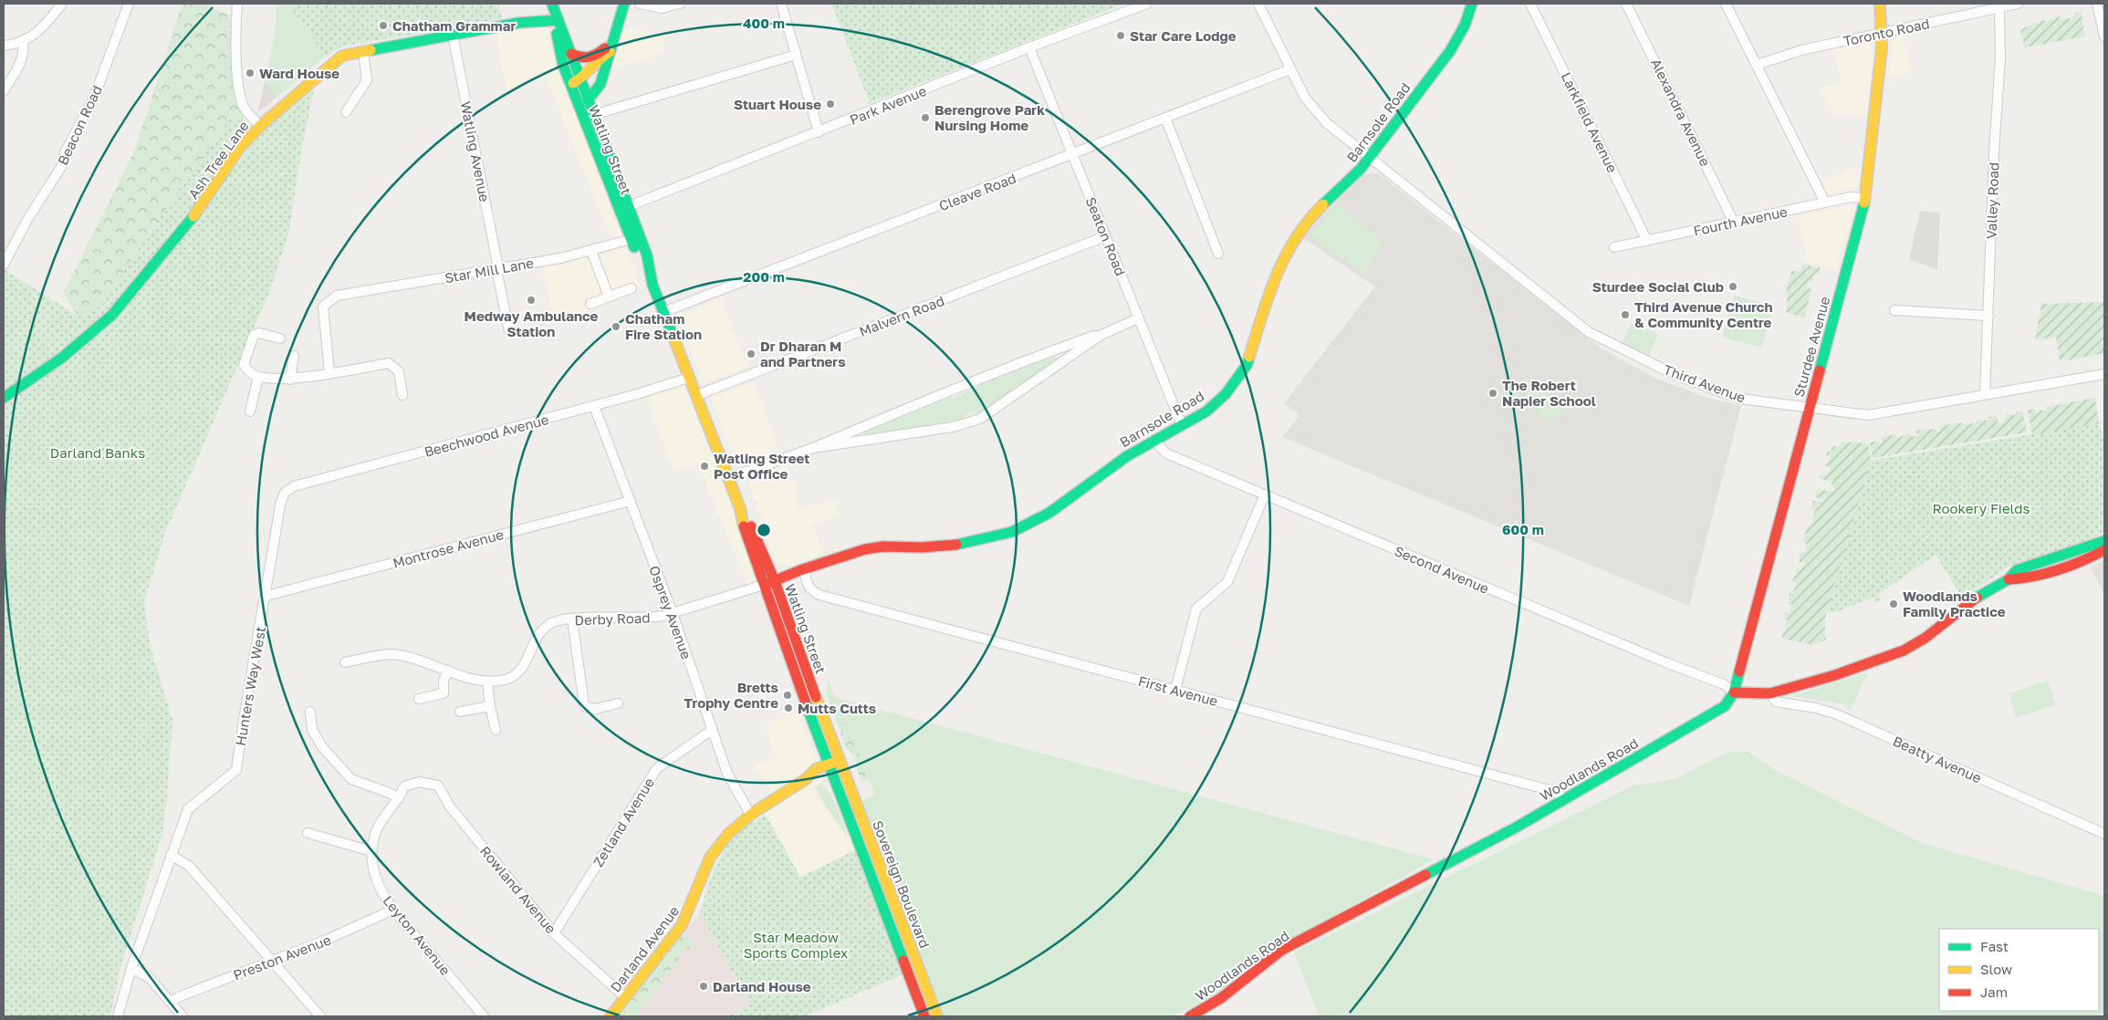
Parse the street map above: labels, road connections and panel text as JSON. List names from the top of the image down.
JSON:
{
  "streets": {
    "street": [
      "Toronto Road",
      "Park Avenue",
      "Alexandra Avenue",
      "Barnsole Road",
      "Larkfield Avenue",
      "Beacon Road",
      "Watling Street",
      "Watling Avenue",
      "Ash Tree Lane",
      "Cleave Road",
      "Valley Road",
      "Fourth Avenue",
      "Seaton Road",
      "Star Mill Lane",
      "Malvern Road",
      "Sturdee Avenue",
      "Third Avenue",
      "Beechwood Avenue",
      "Montrose Avenue",
      "Second Avenue",
      "Osprey Avenue",
      "Derby Road",
      "Hunters Way West",
      "First Avenue",
      "Beatty Avenue",
      "Woodlands Road",
      "Zetland Avenue",
      "Sovereign Boulevard",
      "Rowland Avenue",
      "Leyton Avenue",
      "Darland Avenue",
      "Preston Avenue"
    ]
  },
  "crossings": [
    ["Toronto Road", "Valley Road"],
    ["Toronto Road", "Sturdee Avenue"],
    ["Park Avenue", "Watling Street"],
    ["Park Avenue", "Seaton Road"],
    ["Alexandra Avenue", "Fourth Avenue"],
    ["Barnsole Road", "Watling Street"],
    ["Barnsole Road", "Seaton Road"],
    ["Barnsole Road", "Third Avenue"],
    ["Barnsole Road", "Second Avenue"],
    ["Barnsole Road", "Derby Road"],
    ["Barnsole Road", "First Avenue"],
    ["Larkfield Avenue", "Fourth Avenue"],
    ["Watling Street", "Ash Tree Lane"],
    ["Watling Street", "Cleave Road"],
    ["Watling Street", "Star Mill Lane"],
    ["Watling Street", "Malvern Road"],
    ["Watling Street", "Beechwood Avenue"],
    ["Watling Street", "Derby Road"],
    ["Watling Street", "Sovereign Boulevard"],
    ["Watling Street", "Darland Avenue"],
    ["Watling Avenue", "Ash Tree Lane"],
    ["Watling Avenue", "Star Mill Lane"],
    ["Cleave Road", "Seaton Road"],
    ["Cleave Road", "Third Avenue"],
    ["Valley Road", "Third Avenue"],
    ["Fourth Avenue", "Sturdee Avenue"],
    ["Seaton Road", "Malvern Road"],
    ["Sturdee Avenue", "Third Avenue"],
    ["Sturdee Avenue", "Second Avenue"],
    ["Sturdee Avenue", "Woodlands Road"],
    ["Beechwood Avenue", "Osprey Avenue"],
    ["Beechwood Avenue", "Hunters Way West"],
    ["Montrose Avenue", "Osprey Avenue"],
    ["Montrose Avenue", "Hunters Way West"],
    ["Second Avenue", "Woodlands Road"],
    ["Osprey Avenue", "Derby Road"],
    ["Osprey Avenue", "Zetland Avenue"],
    ["Osprey Avenue", "Darland Avenue"],
    ["First Avenue", "Woodlands Road"],
    ["Zetland Avenue", "Rowland Avenue"],
    ["Sovereign Boulevard", "Darland Avenue"],
    ["Rowland Avenue", "Leyton Avenue"],
    ["Rowland Avenue", "Darland Avenue"],
    ["Leyton Avenue", "Preston Avenue"]
  ],
  "parks": ["Darland Banks", "Rookery Fields", "Star Meadow Sports Complex"],
  "places": [
    "Chatham Grammar",
    "Star Care Lodge",
    "Ward House",
    "Stuart House",
    "Berengrove Park Nursing Home",
    "Sturdee Social Club",
    "Medway Ambulance Station",
    "Third Avenue Church & Community Centre",
    "Chatham Fire Station",
    "Dr Dharan M and Partners",
    "The Robert Napier School",
    "Watling Street Post Office",
    "Woodlands Family Practice",
    "Bretts Trophy Centre",
    "Mutts Cutts",
    "Darland House"
  ],
  "legend": ["Fast", "Slow", "Jam"],
  "rings": ["400 m", "200 m", "600 m"]
}
